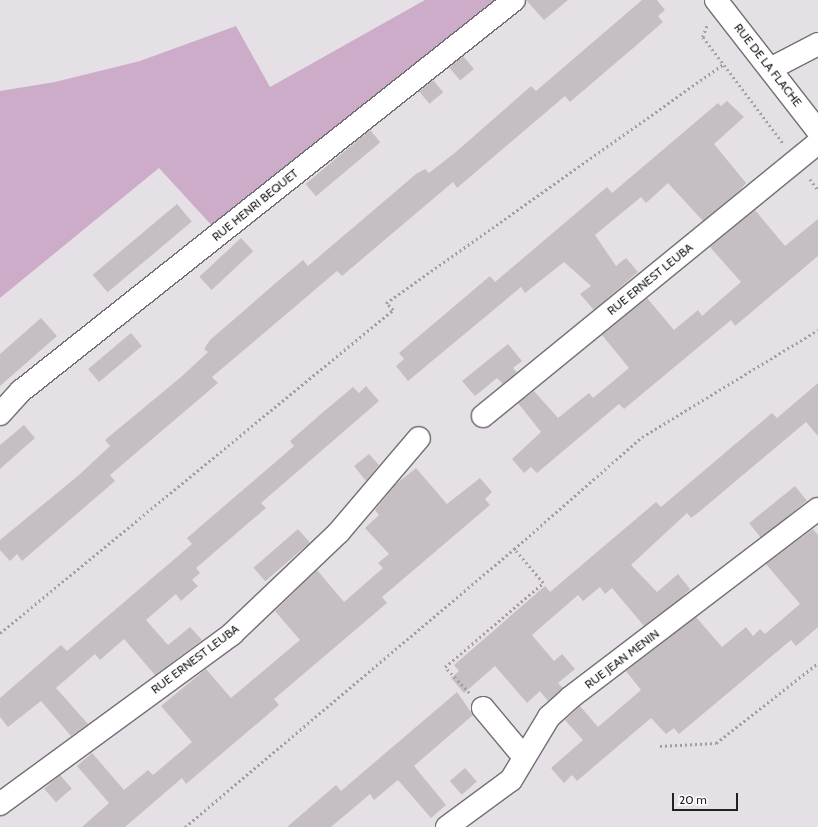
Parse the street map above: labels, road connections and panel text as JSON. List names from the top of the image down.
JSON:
{
  "streets": {
    "street": [
      "RUE DE LA FLACHE",
      "RUE HENRI BEQUET",
      "RUE ERNEST LEUBA",
      "RUE JEAN MENIN"
    ]
  },
  "scale_bar": "20 m"
}
